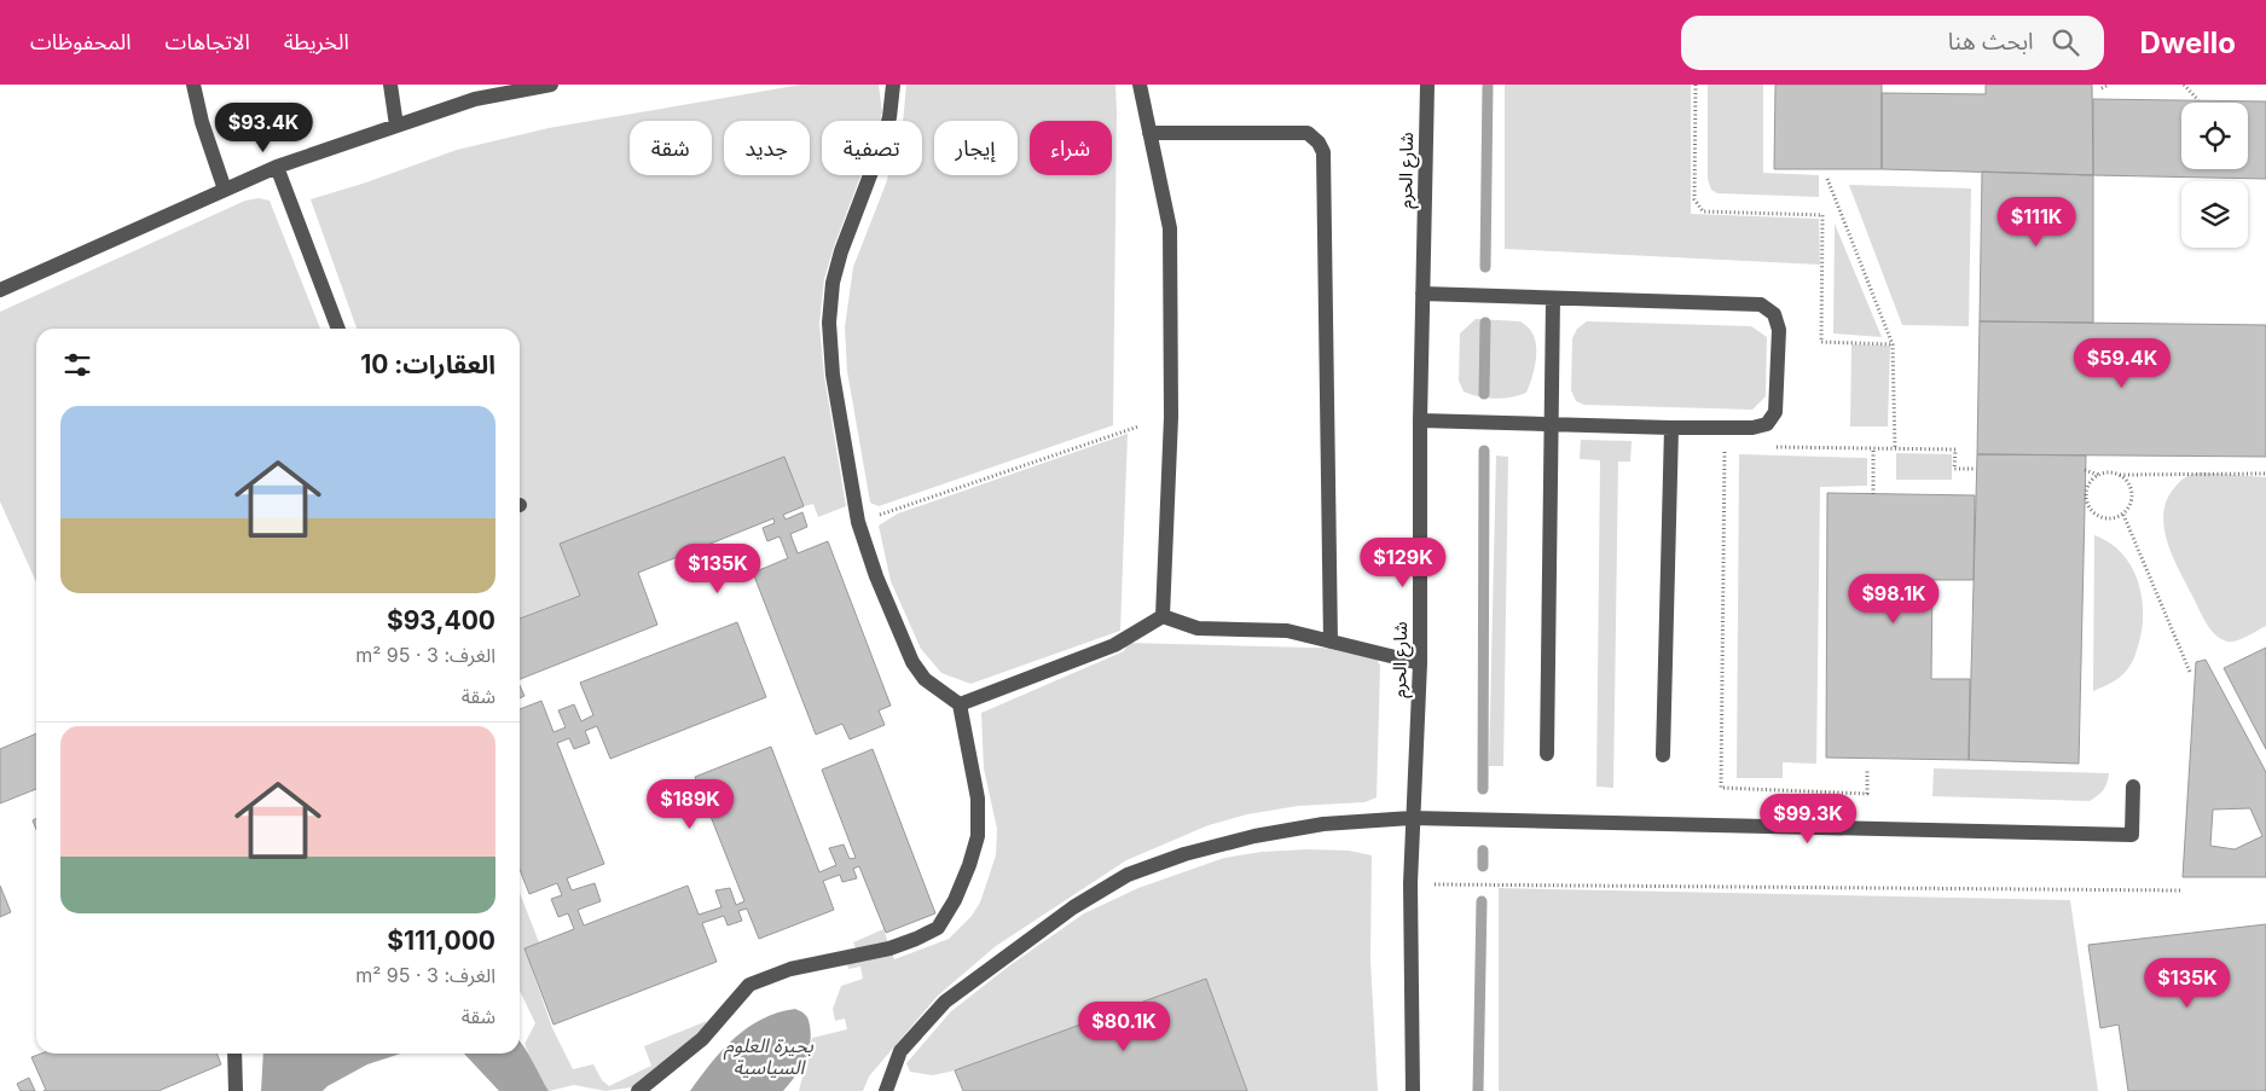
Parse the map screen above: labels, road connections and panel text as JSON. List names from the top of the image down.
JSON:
{
  "streets": {
    "street": ["شارع الحرم"]
  },
  "water": ["بحيرة العلوم السياسية"],
  "page": {
    "header": "Dwello",
    "search": "ابحث هنا",
    "nav": ["الخريطة", "الاتجاهات", "المحفوظات"],
    "price": [
      "$93.4K",
      "$111K",
      "$59.4K",
      "$129K",
      "$135K",
      "$98.1K",
      "$189K",
      "$99.3K",
      "$135K",
      "$80.1K"
    ],
    "chip": [
      "شراء",
      "إيجار",
      "تصفية",
      "جديد",
      "شقة"
    ],
    "heading": "العقارات: 10",
    "list": [
      {
        "name": "$93,400",
        "note": "الغرف: 3 · 95 m² · شقة"
      },
      {
        "name": "$111,000",
        "note": "الغرف: 3 · 95 m² · شقة"
      }
    ]
  }
}
